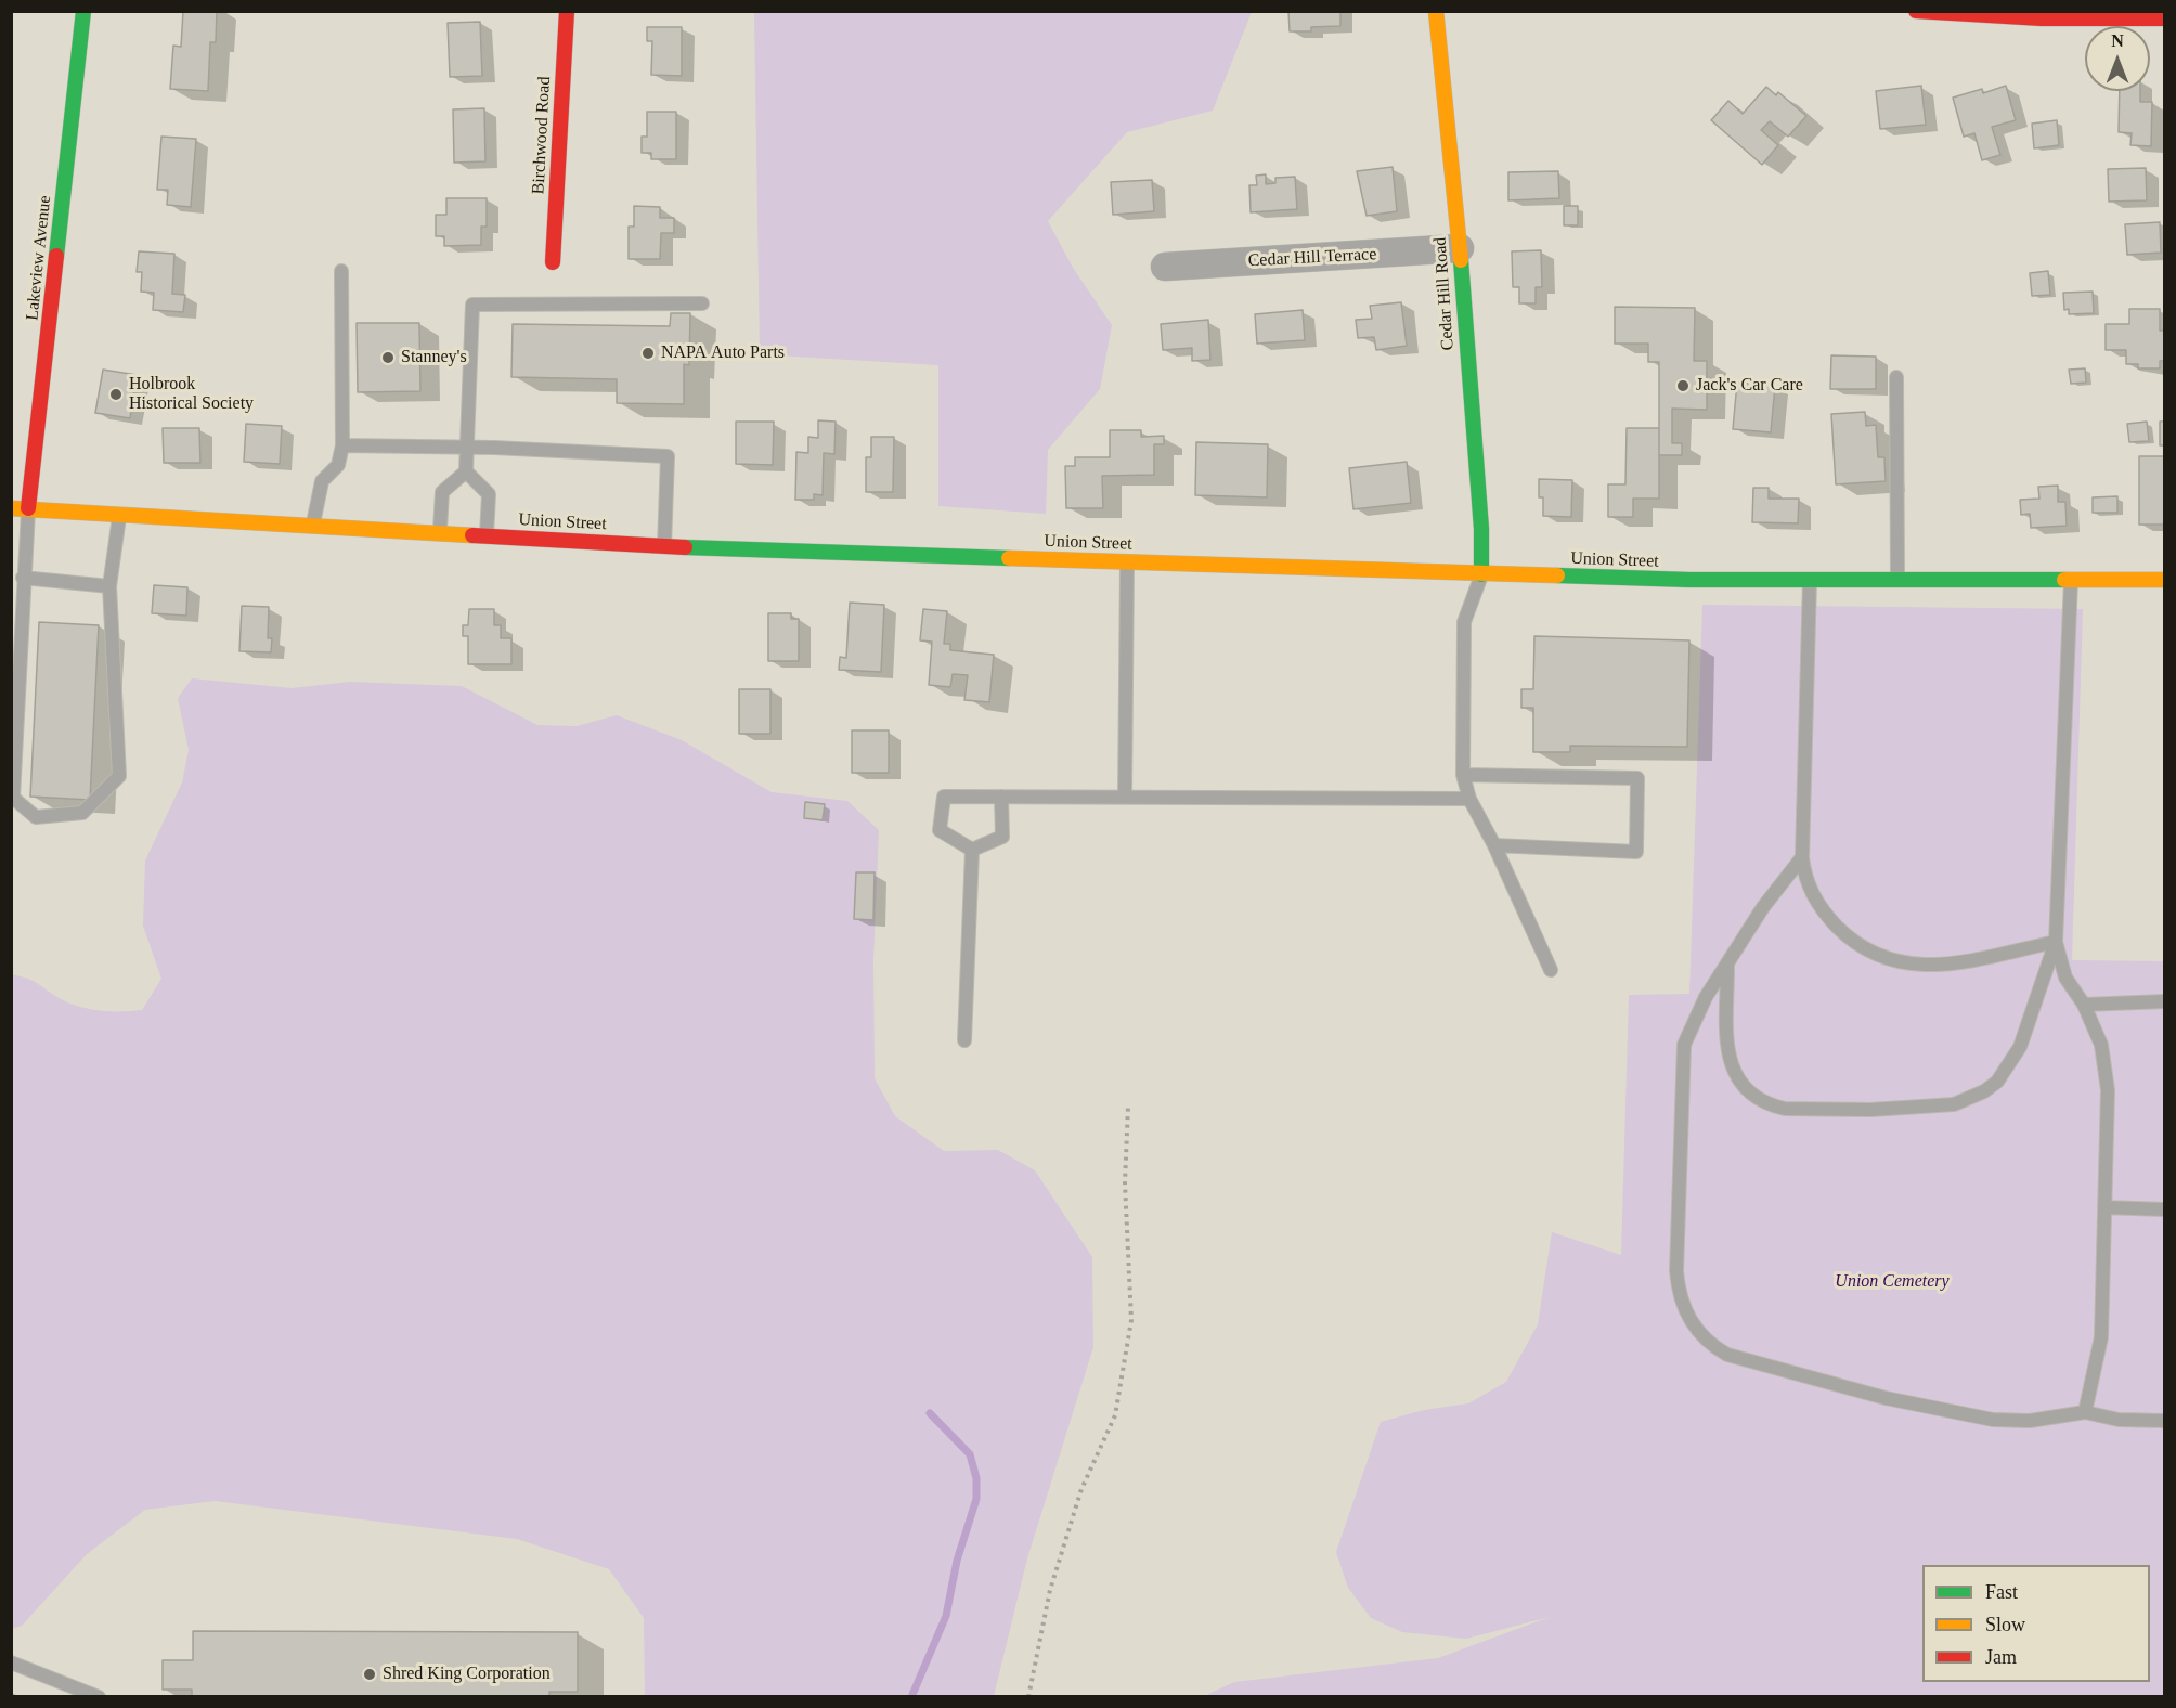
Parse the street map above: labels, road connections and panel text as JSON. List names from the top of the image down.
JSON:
{
  "streets": {
    "main road": [
      "Birchwood Road",
      "Lakeview Avenue",
      "Cedar Hill Road",
      "Union Street"
    ],
    "street": ["Cedar Hill Terrace"]
  },
  "crossings": [
    ["Lakeview Avenue", "Union Street"],
    ["Cedar Hill Terrace", "Cedar Hill Road"],
    ["Cedar Hill Road", "Union Street"]
  ],
  "parks": ["Union Cemetery"],
  "places": [
    "NAPA Auto Parts",
    "Stanney's",
    "Jack's Car Care",
    "Holbrook Historical Society",
    "Shred King Corporation"
  ],
  "legend": ["Fast", "Slow", "Jam"],
  "north": "top"
}
